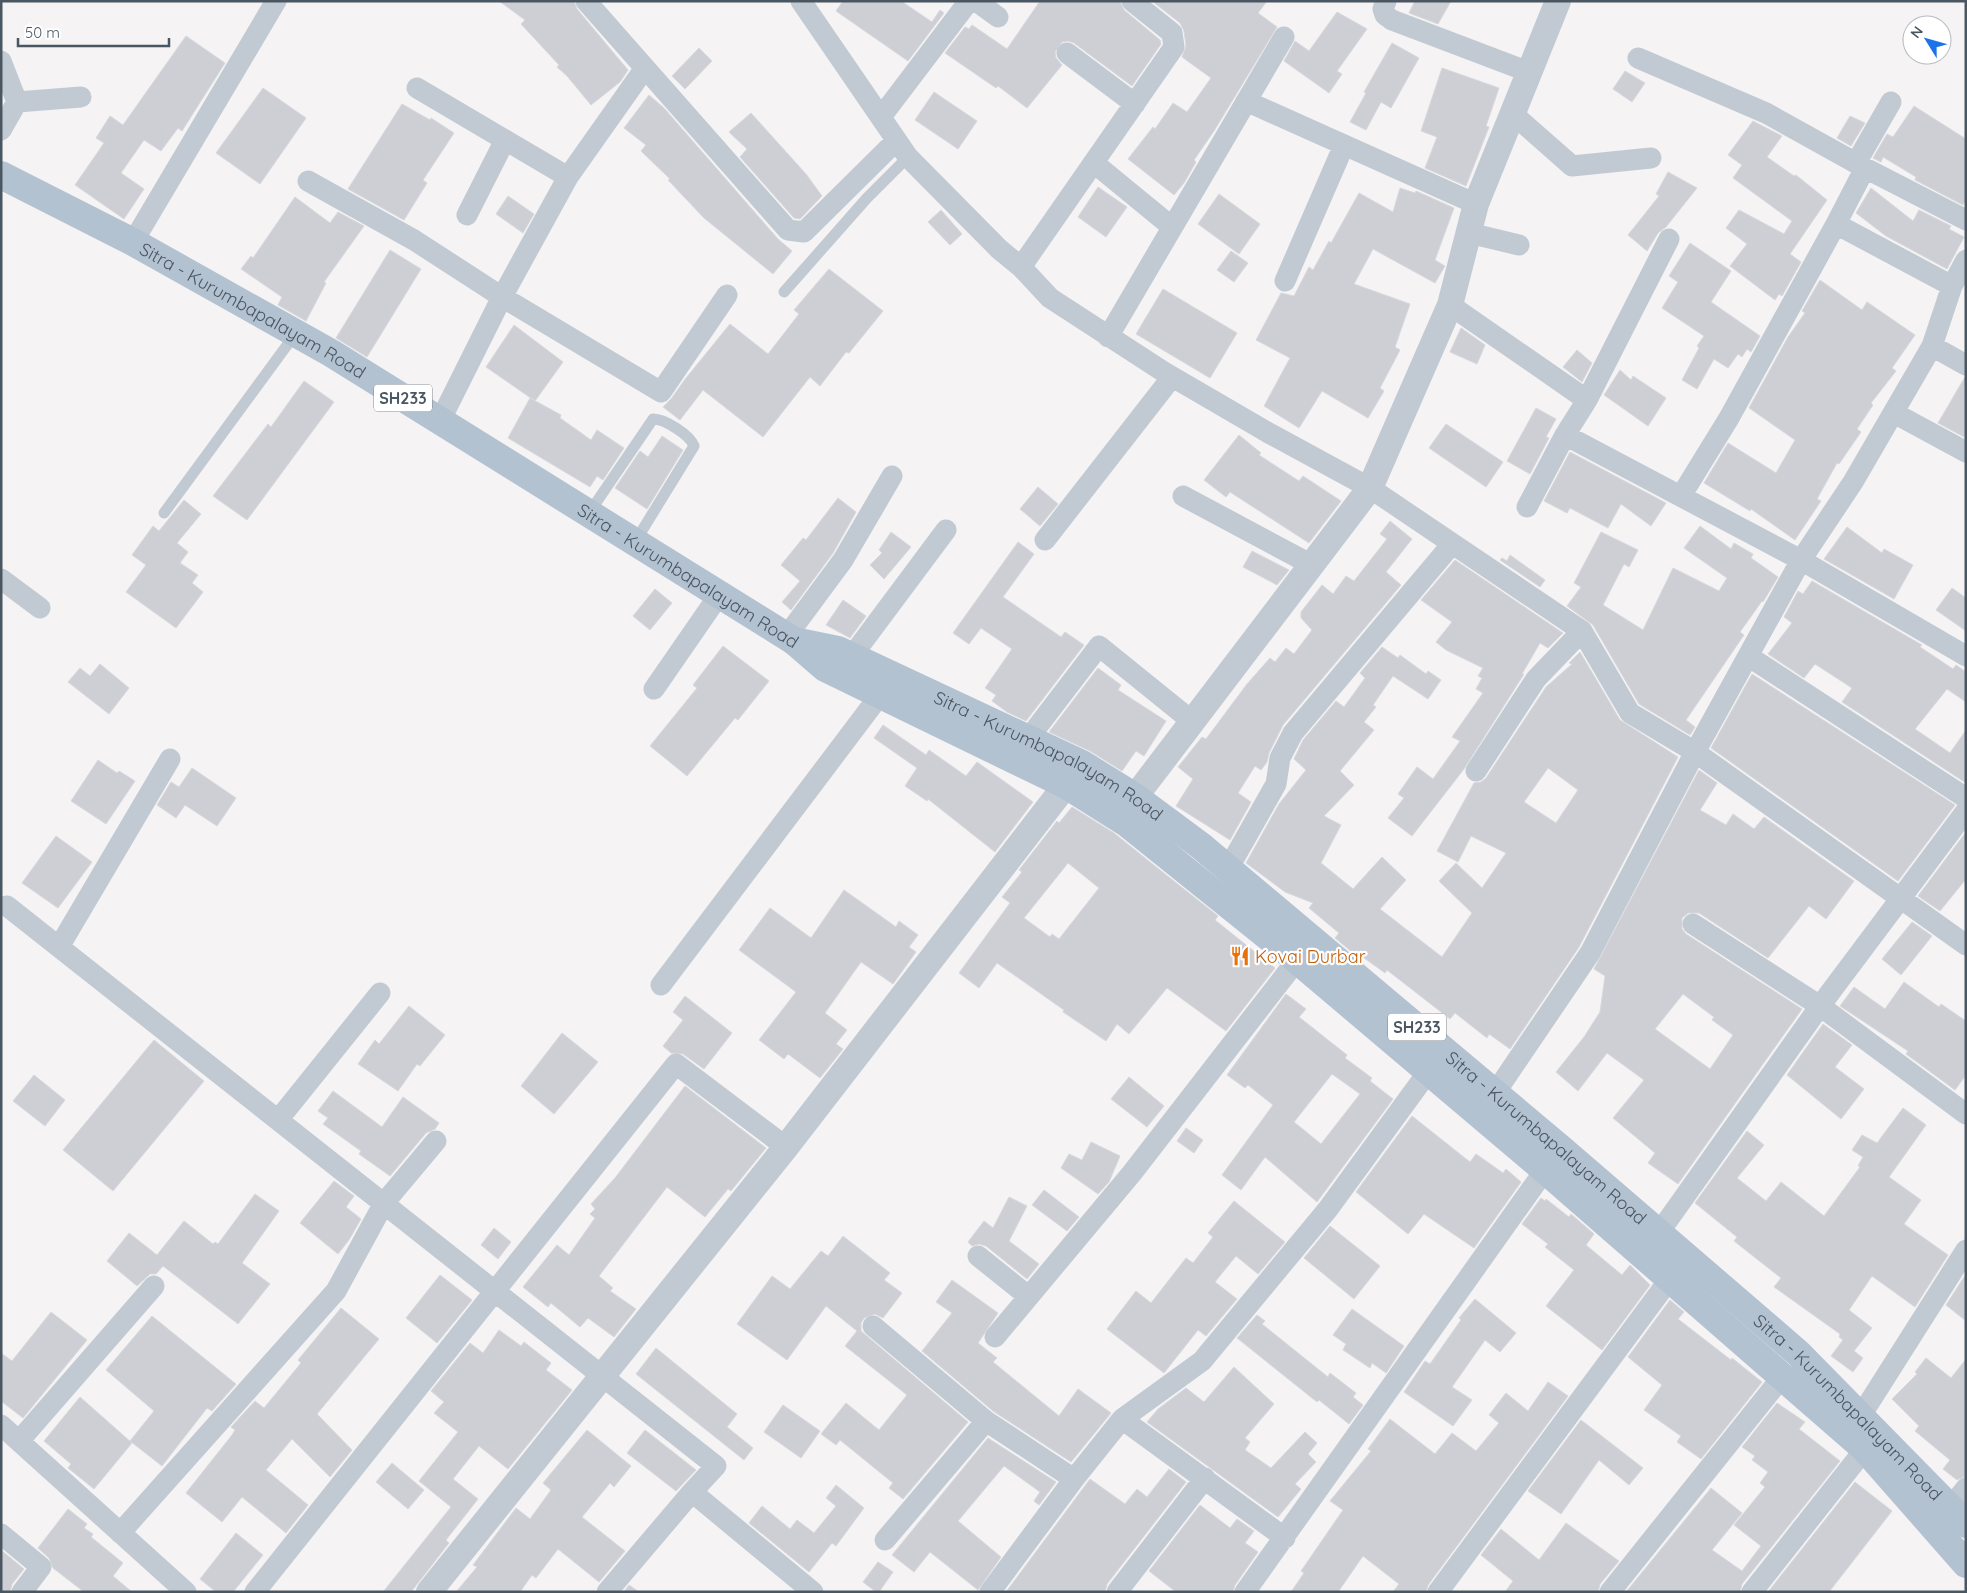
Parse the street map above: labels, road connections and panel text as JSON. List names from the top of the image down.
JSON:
{
  "streets": {
    "main road": ["Sitra - Kurumbapalayam Road", "SH233"]
  },
  "places": {
    "restaurant": ["Kovai Durbar"]
  },
  "scale_bar": "50 m",
  "north": "top left"
}
